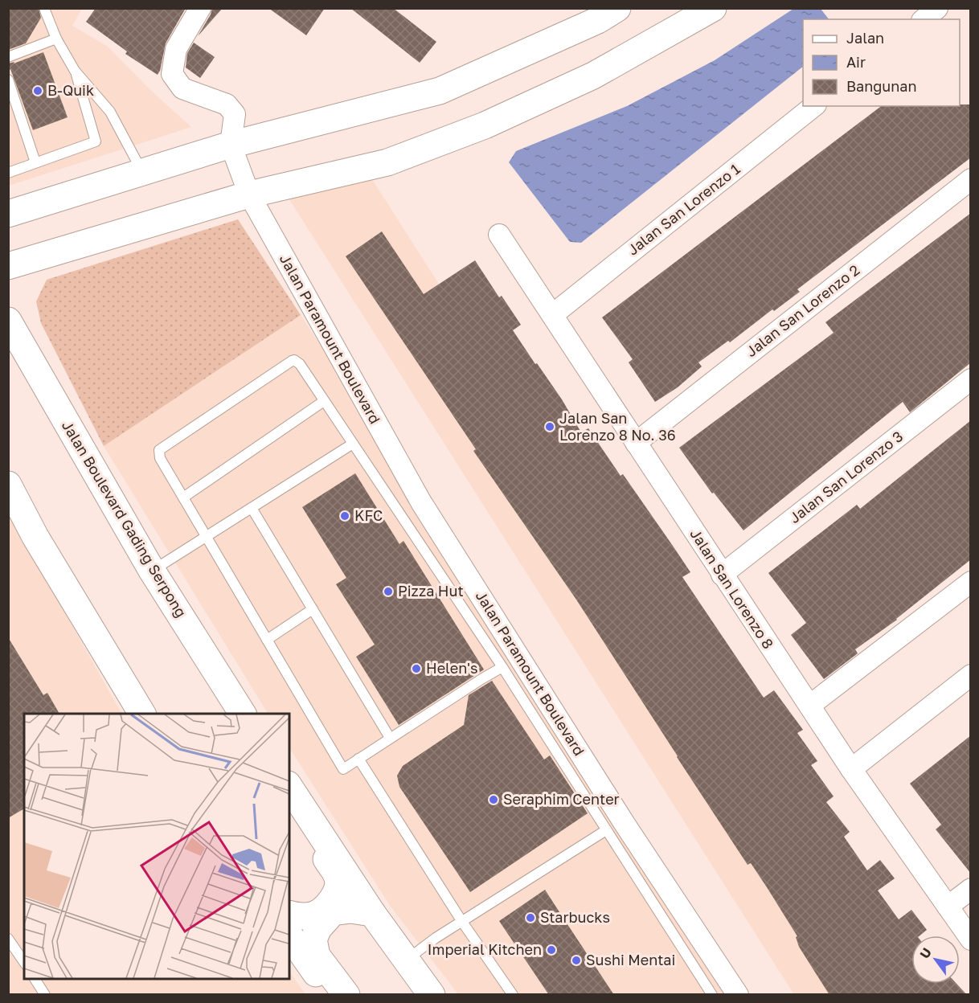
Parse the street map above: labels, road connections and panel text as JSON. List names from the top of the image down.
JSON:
{
  "streets": {
    "main road": ["Jalan Boulevard Gading Serpong"],
    "street": [
      "Jalan San Lorenzo 1",
      "Jalan San Lorenzo 2",
      "Jalan Paramount Boulevard",
      "Jalan San Lorenzo 3",
      "Jalan San Lorenzo 8"
    ]
  },
  "crossings": [
    ["Jalan San Lorenzo 1", "Jalan San Lorenzo 8"],
    ["Jalan San Lorenzo 2", "Jalan San Lorenzo 8"],
    ["Jalan San Lorenzo 3", "Jalan San Lorenzo 8"]
  ],
  "places": [
    "B-Quik",
    "Jalan San Lorenzo 8 No. 36",
    "KFC",
    "Pizza Hut",
    "Helen's",
    "Seraphim Center",
    "Starbucks",
    "Imperial Kitchen",
    "Sushi Mentai"
  ],
  "legend": ["Jalan", "Air", "Bangunan"],
  "north": "top left"
}
